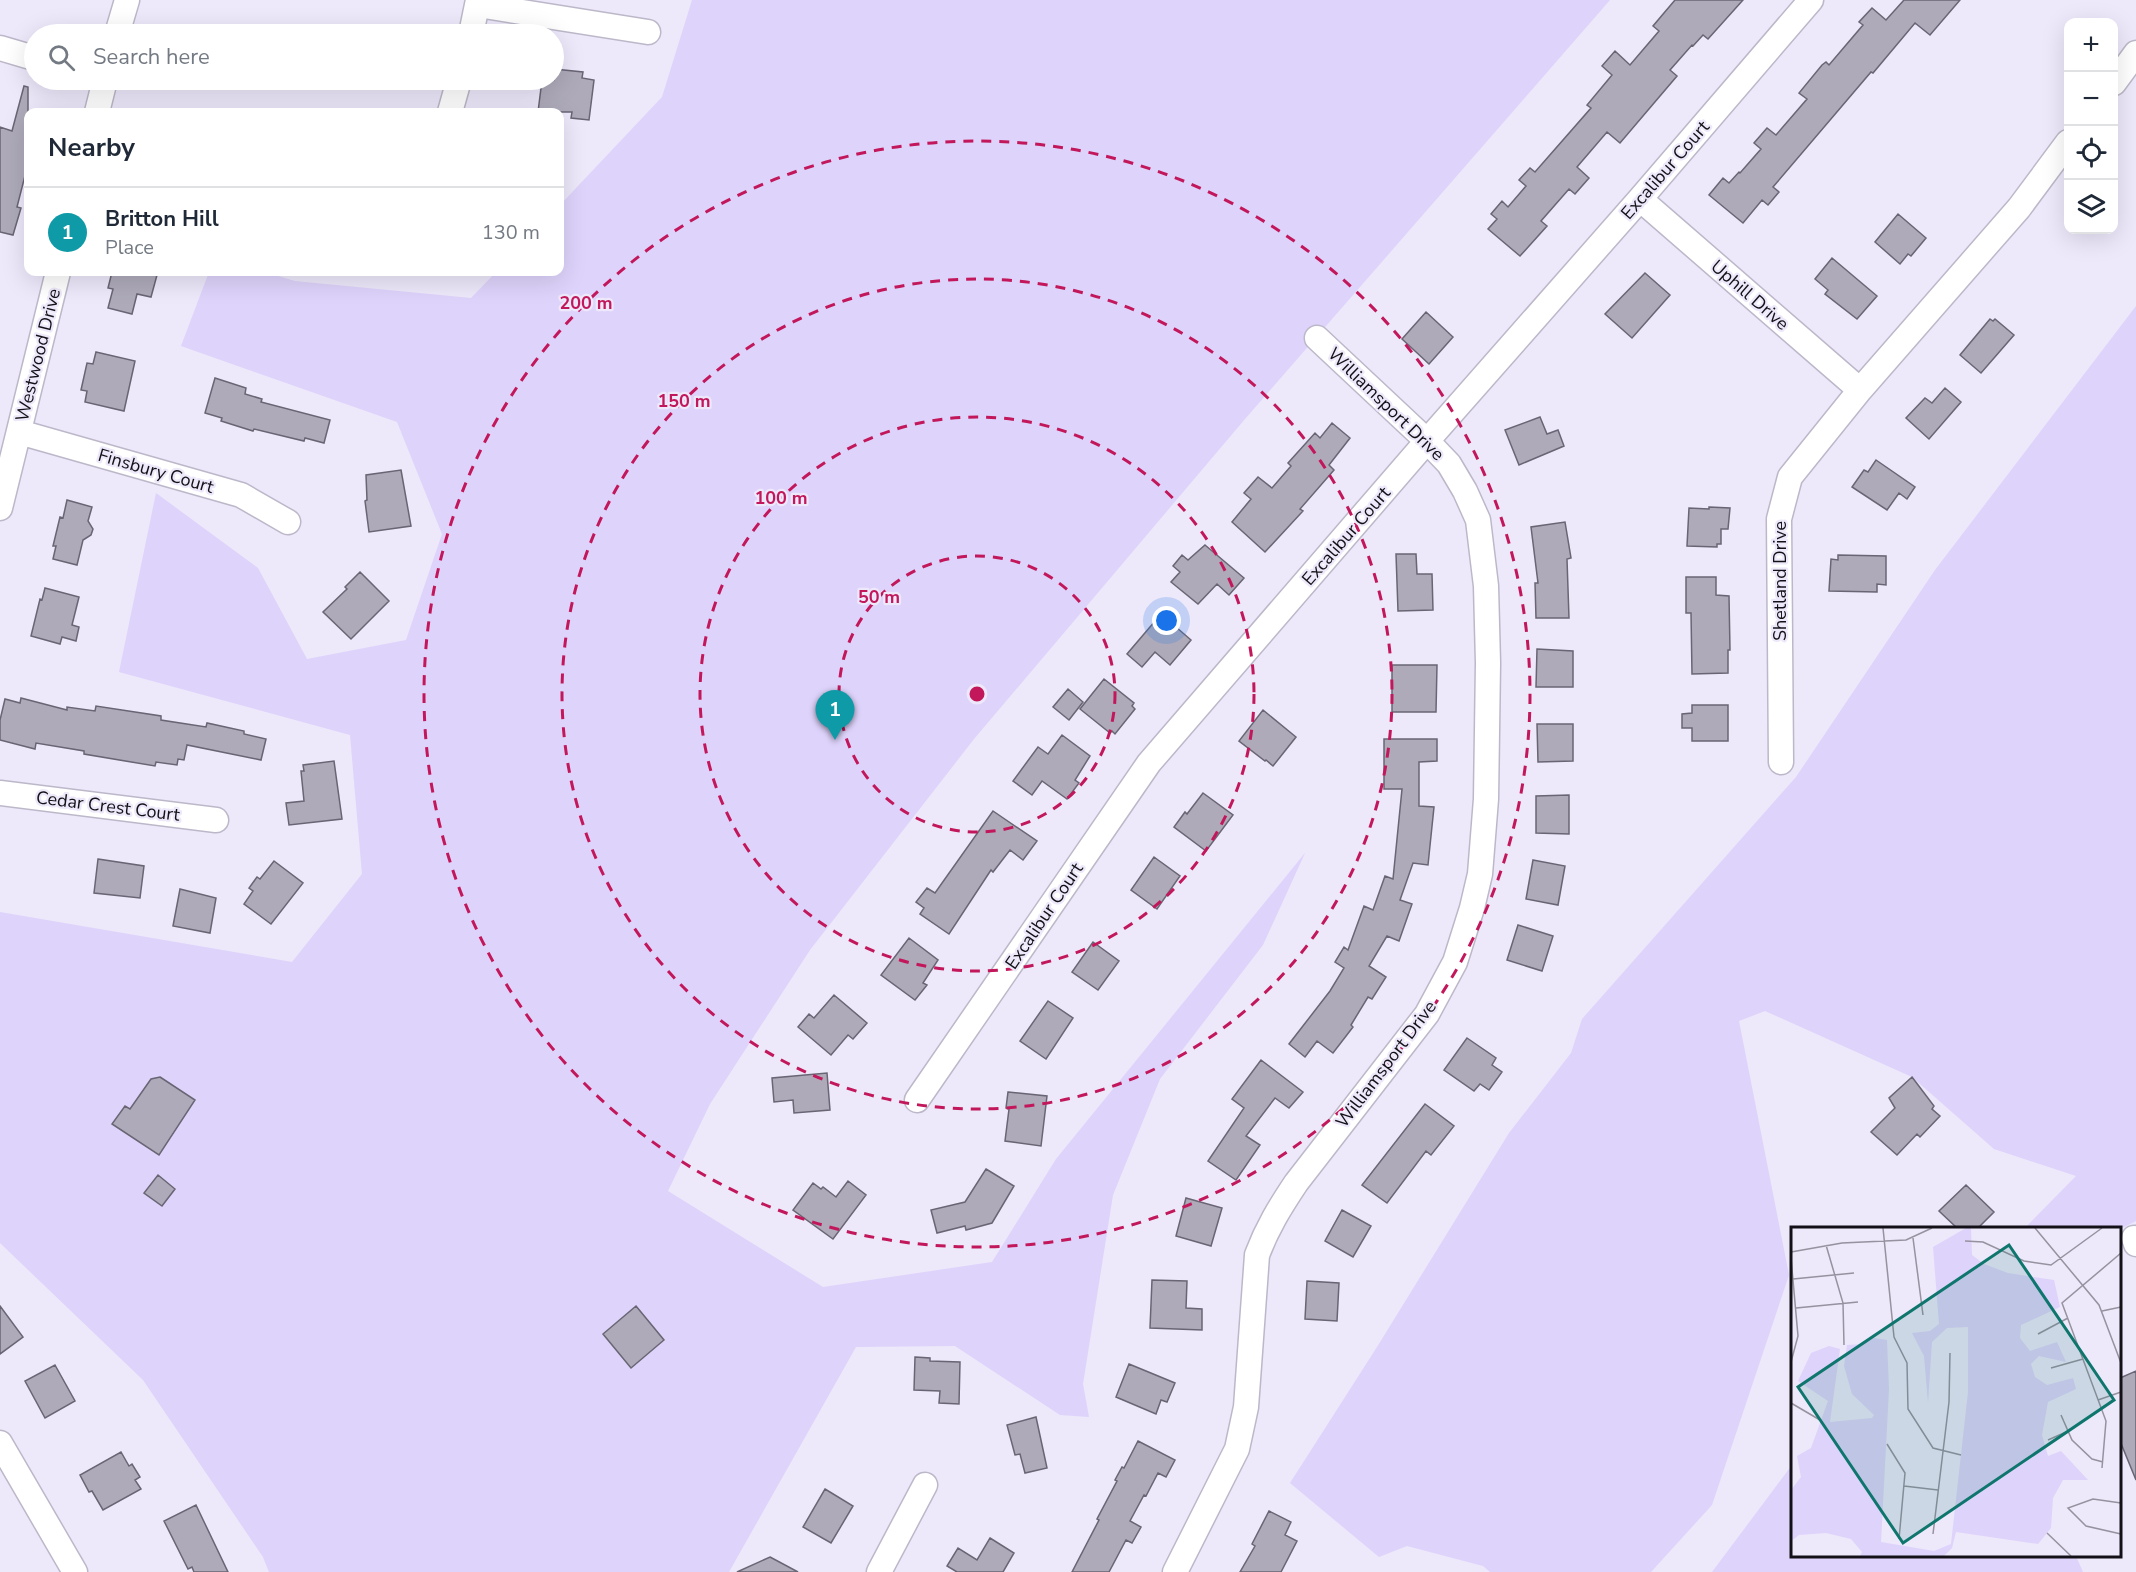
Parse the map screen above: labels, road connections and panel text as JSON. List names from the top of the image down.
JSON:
{
  "streets": {
    "street": [
      "Excalibur Court",
      "Uphill Drive",
      "Westwood Drive",
      "Williamsport Drive",
      "Finsbury Court",
      "Shetland Drive",
      "Cedar Crest Court"
    ]
  },
  "crossings": [
    ["Excalibur Court", "Uphill Drive"],
    ["Excalibur Court", "Williamsport Drive"],
    ["Uphill Drive", "Shetland Drive"],
    ["Westwood Drive", "Finsbury Court"]
  ],
  "page": {
    "map_buttons": ["+", "−"],
    "search": "Search here",
    "heading": "Nearby",
    "list": [
      {
        "mark": "1",
        "name": "Britton Hill",
        "note": "Place",
        "value": "130 m"
      }
    ],
    "pins": "1"
  },
  "rings": [
    "200 m",
    "150 m",
    "100 m",
    "50 m"
  ]
}
